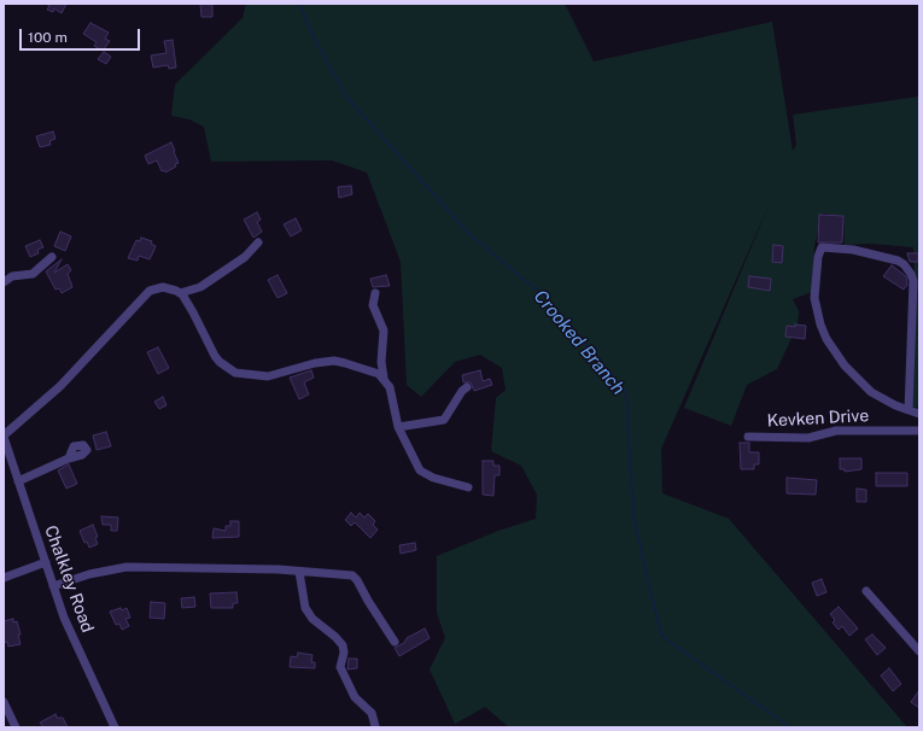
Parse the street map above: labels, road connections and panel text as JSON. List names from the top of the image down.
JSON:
{
  "streets": {
    "street": ["Kevken Drive", "Chalkley Road"]
  },
  "water": ["Crooked Branch"],
  "scale_bar": "100 m"
}
